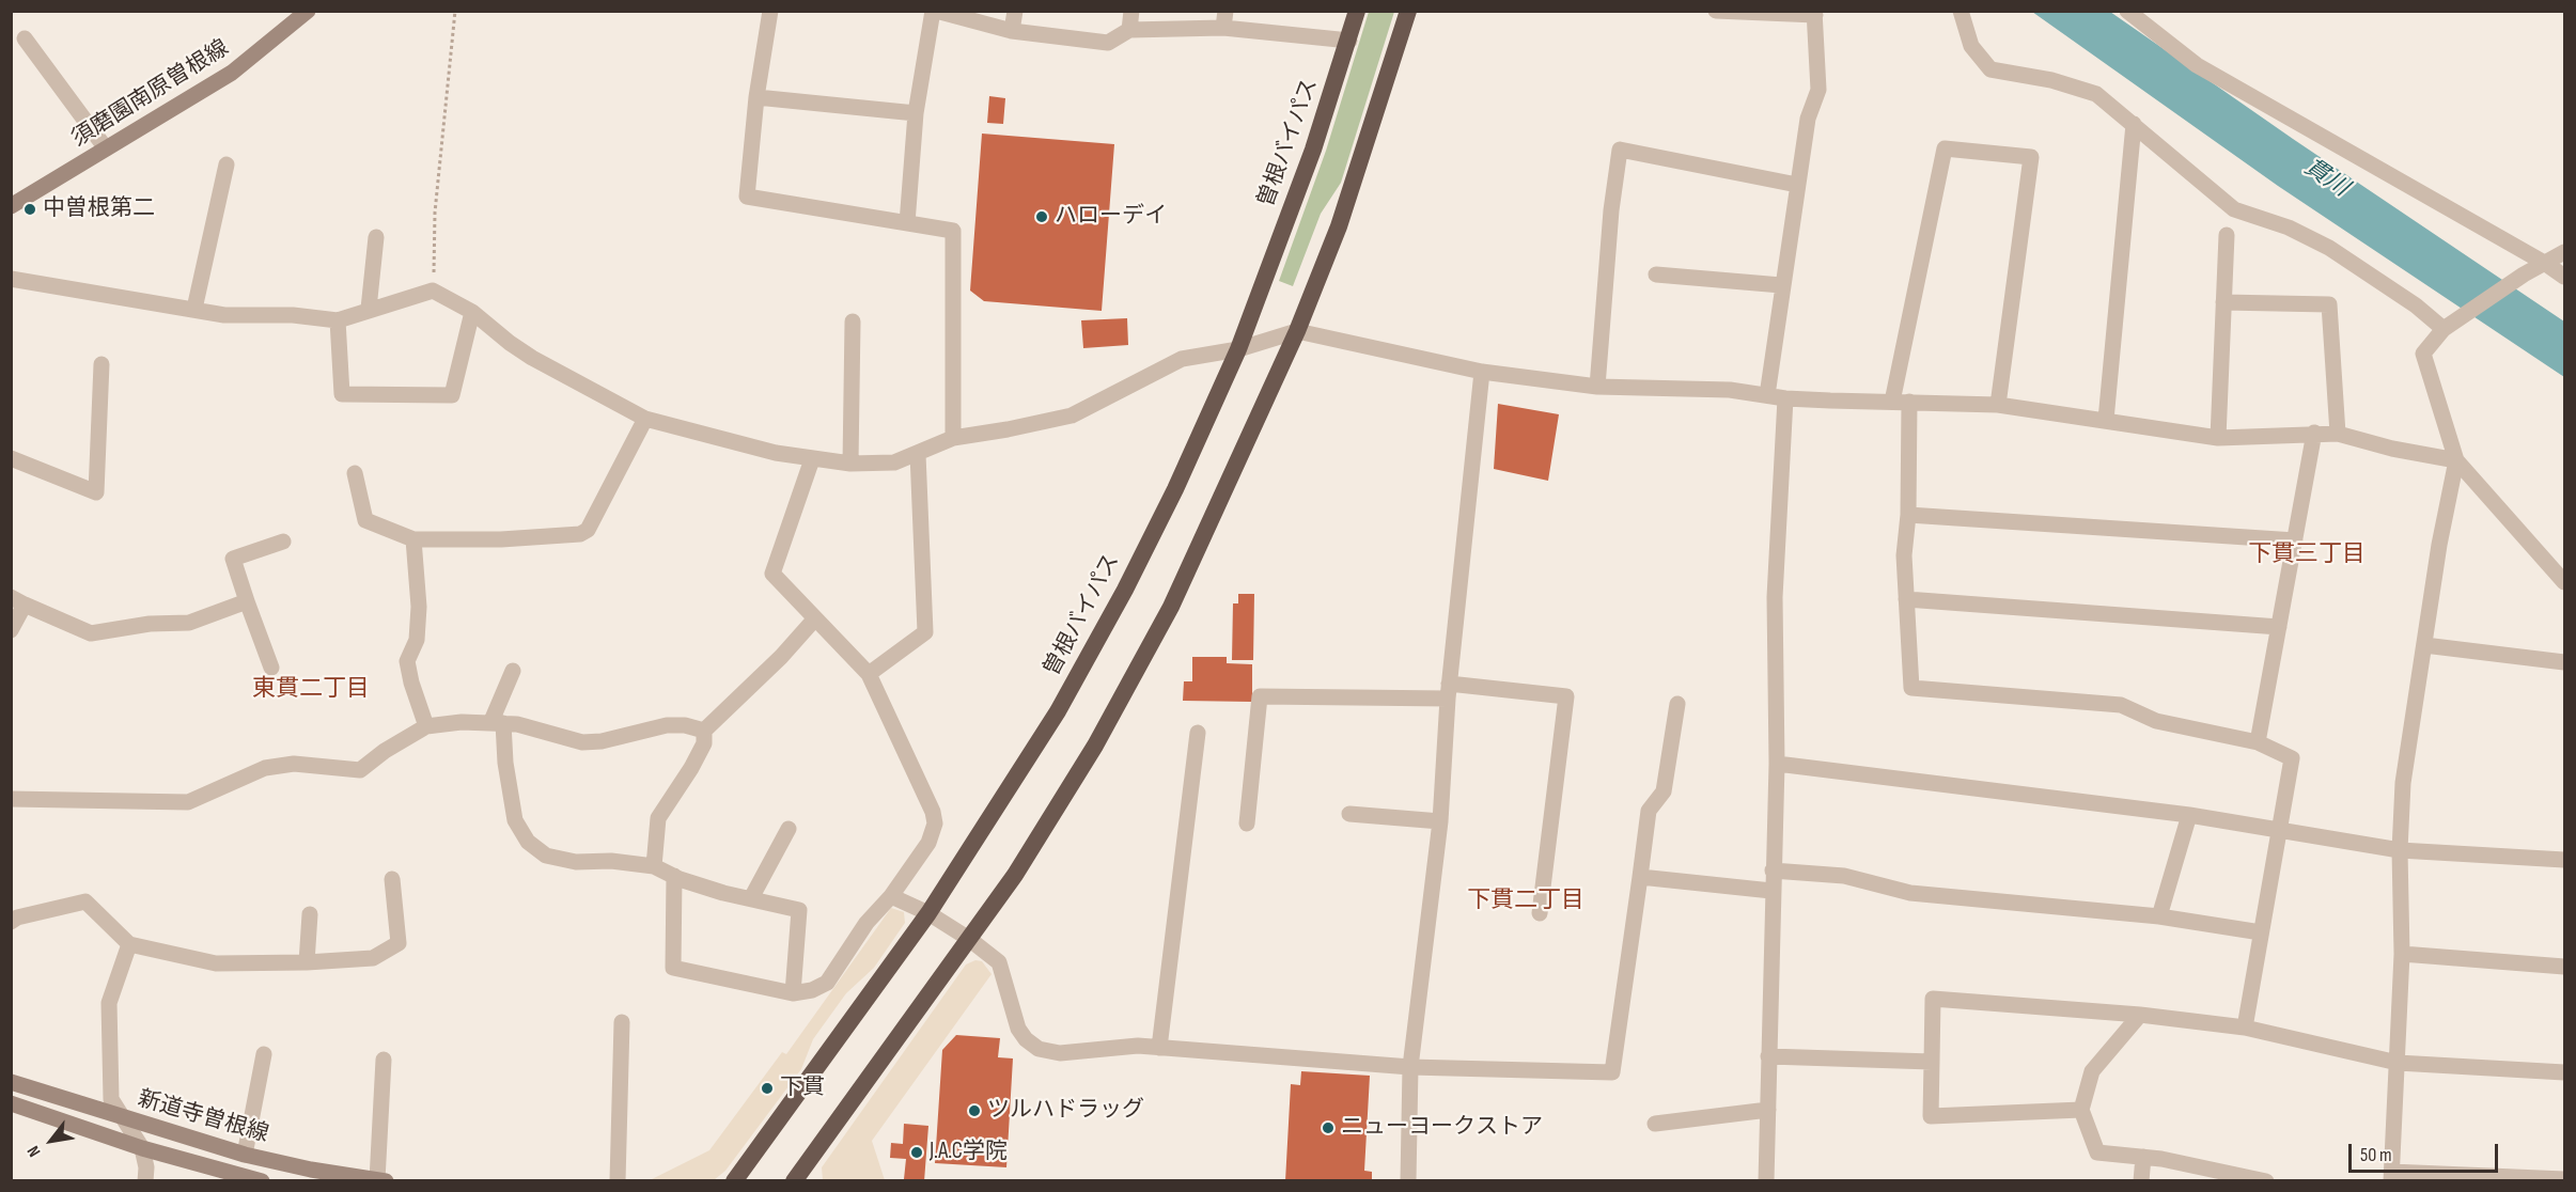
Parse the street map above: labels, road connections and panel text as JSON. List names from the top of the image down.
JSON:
{
  "streets": {
    "highway": ["曽根バイパス"],
    "main road": ["須磨園南原曽根線", "新道寺曽根線"]
  },
  "districts": ["下貫三丁目", "東貫二丁目", "下貫二丁目"],
  "water": ["貫川"],
  "places": [
    "中曽根第二",
    "ハローデイ",
    "下貫",
    "ツルハドラッグ",
    "ニューヨークストア",
    "J.A.C学院"
  ],
  "scale_bar": "50 m",
  "north": "bottom left"
}
